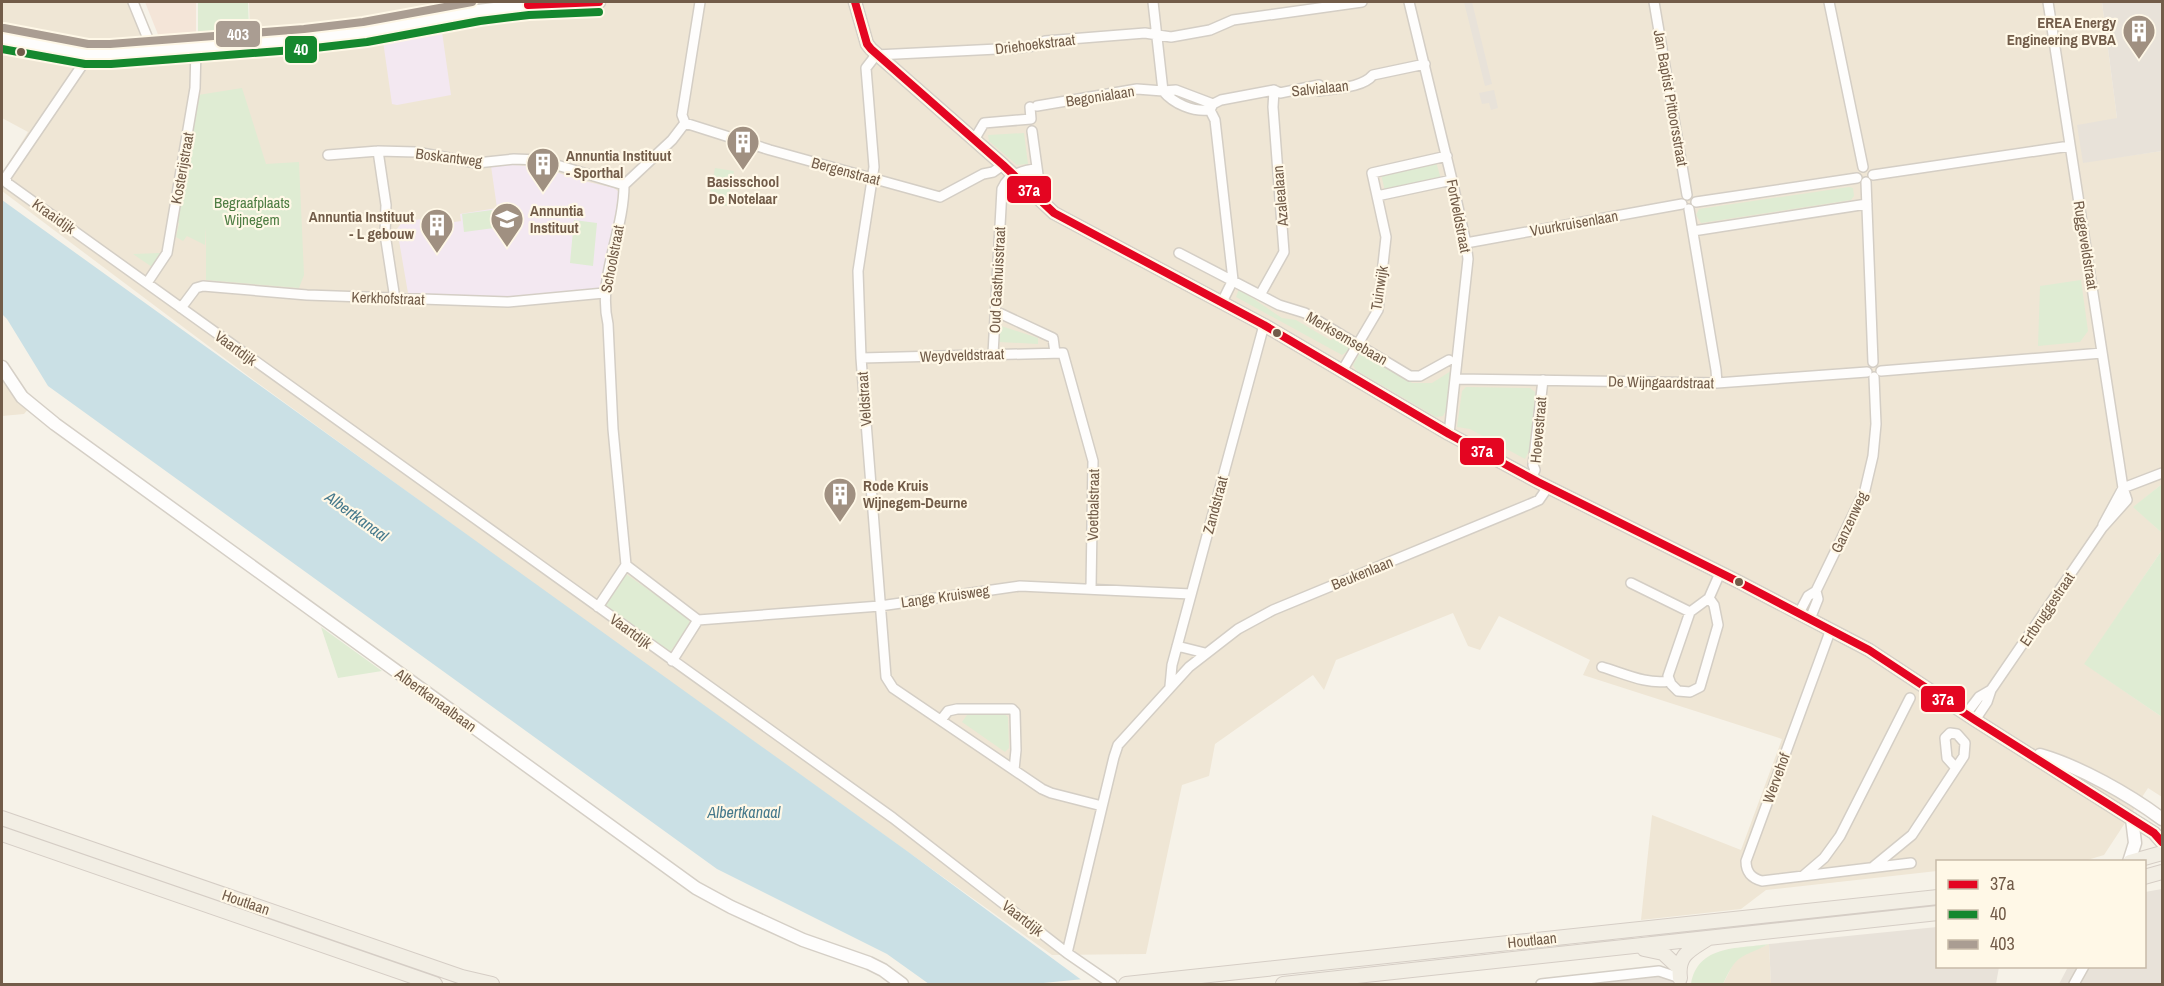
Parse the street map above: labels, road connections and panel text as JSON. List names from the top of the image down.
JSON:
{
  "streets": {
    "main road": ["Merksemsebaan", "Albertkanaalbaan", "Houtlaan"],
    "street": [
      "Driehoekstraat",
      "Salvialaan",
      "Begonialaan",
      "Jan Baptist Pittoorsstraat",
      "Boskantweg",
      "Kosterijstraat",
      "Bergenstraat",
      "Azalealaan",
      "Kraaidijk",
      "Fortveldstraat",
      "Vuurkruisenlaan",
      "Ruggeveldstraat",
      "Schoolstraat",
      "Oud Gasthuisstraat",
      "Tuinwijk",
      "Kerkhofstraat",
      "Vaartdijk",
      "Weydveldstraat",
      "De Wijngaardstraat",
      "Veldstraat",
      "Hoevestraat",
      "Voetbalstraat",
      "Zandstraat",
      "Ganzenweg",
      "Beukenlaan",
      "Lange Kruisweg",
      "Ertbruggestraat",
      "Wervehof"
    ]
  },
  "crossings": [
    ["Driehoekstraat", "Merksemsebaan"],
    ["Driehoekstraat", "Veldstraat"],
    ["Salvialaan", "Azalealaan"],
    ["Salvialaan", "Fortveldstraat"],
    ["Begonialaan", "Merksemsebaan"],
    ["Jan Baptist Pittoorsstraat", "Vuurkruisenlaan"],
    ["Jan Baptist Pittoorsstraat", "De Wijngaardstraat"],
    ["Boskantweg", "Schoolstraat"],
    ["Kosterijstraat", "Kraaidijk"],
    ["Kosterijstraat", "Vaartdijk"],
    ["Bergenstraat", "Merksemsebaan"],
    ["Bergenstraat", "Veldstraat"],
    ["Azalealaan", "Merksemsebaan"],
    ["Kraaidijk", "Vaartdijk"],
    ["Fortveldstraat", "Vuurkruisenlaan"],
    ["Fortveldstraat", "Tuinwijk"],
    ["Fortveldstraat", "Merksemsebaan"],
    ["Fortveldstraat", "De Wijngaardstraat"],
    ["Ruggeveldstraat", "De Wijngaardstraat"],
    ["Ruggeveldstraat", "Ertbruggestraat"],
    ["Schoolstraat", "Kerkhofstraat"],
    ["Oud Gasthuisstraat", "Merksemsebaan"],
    ["Oud Gasthuisstraat", "Weydveldstraat"],
    ["Oud Gasthuisstraat", "Voetbalstraat"],
    ["Tuinwijk", "Merksemsebaan"],
    ["Kerkhofstraat", "Vaartdijk"],
    ["Merksemsebaan", "Veldstraat"],
    ["Merksemsebaan", "Hoevestraat"],
    ["Merksemsebaan", "Zandstraat"],
    ["Merksemsebaan", "Ganzenweg"],
    ["Merksemsebaan", "Beukenlaan"],
    ["Merksemsebaan", "Ertbruggestraat"],
    ["Merksemsebaan", "Wervehof"],
    ["Weydveldstraat", "Veldstraat"],
    ["Weydveldstraat", "Voetbalstraat"],
    ["De Wijngaardstraat", "Hoevestraat"],
    ["De Wijngaardstraat", "Ganzenweg"],
    ["Veldstraat", "Lange Kruisweg"],
    ["Voetbalstraat", "Lange Kruisweg"],
    ["Zandstraat", "Lange Kruisweg"]
  ],
  "water": ["Albertkanaal"],
  "parks": ["Begraafplaats Wijnegem"],
  "places": {
    "building": [
      "EREA Energy Engineering BVBA",
      "Basisschool De Notelaar",
      "Annuntia Instituut - Sporthal",
      "Annuntia Instituut - L gebouw",
      "Rode Kruis Wijnegem-Deurne"
    ],
    "school or university": ["Annuntia Instituut"]
  },
  "lines": ["transit line 37a", "transit line 403", "transit line 40"],
  "legend": ["37a", "40", "403"]
}
